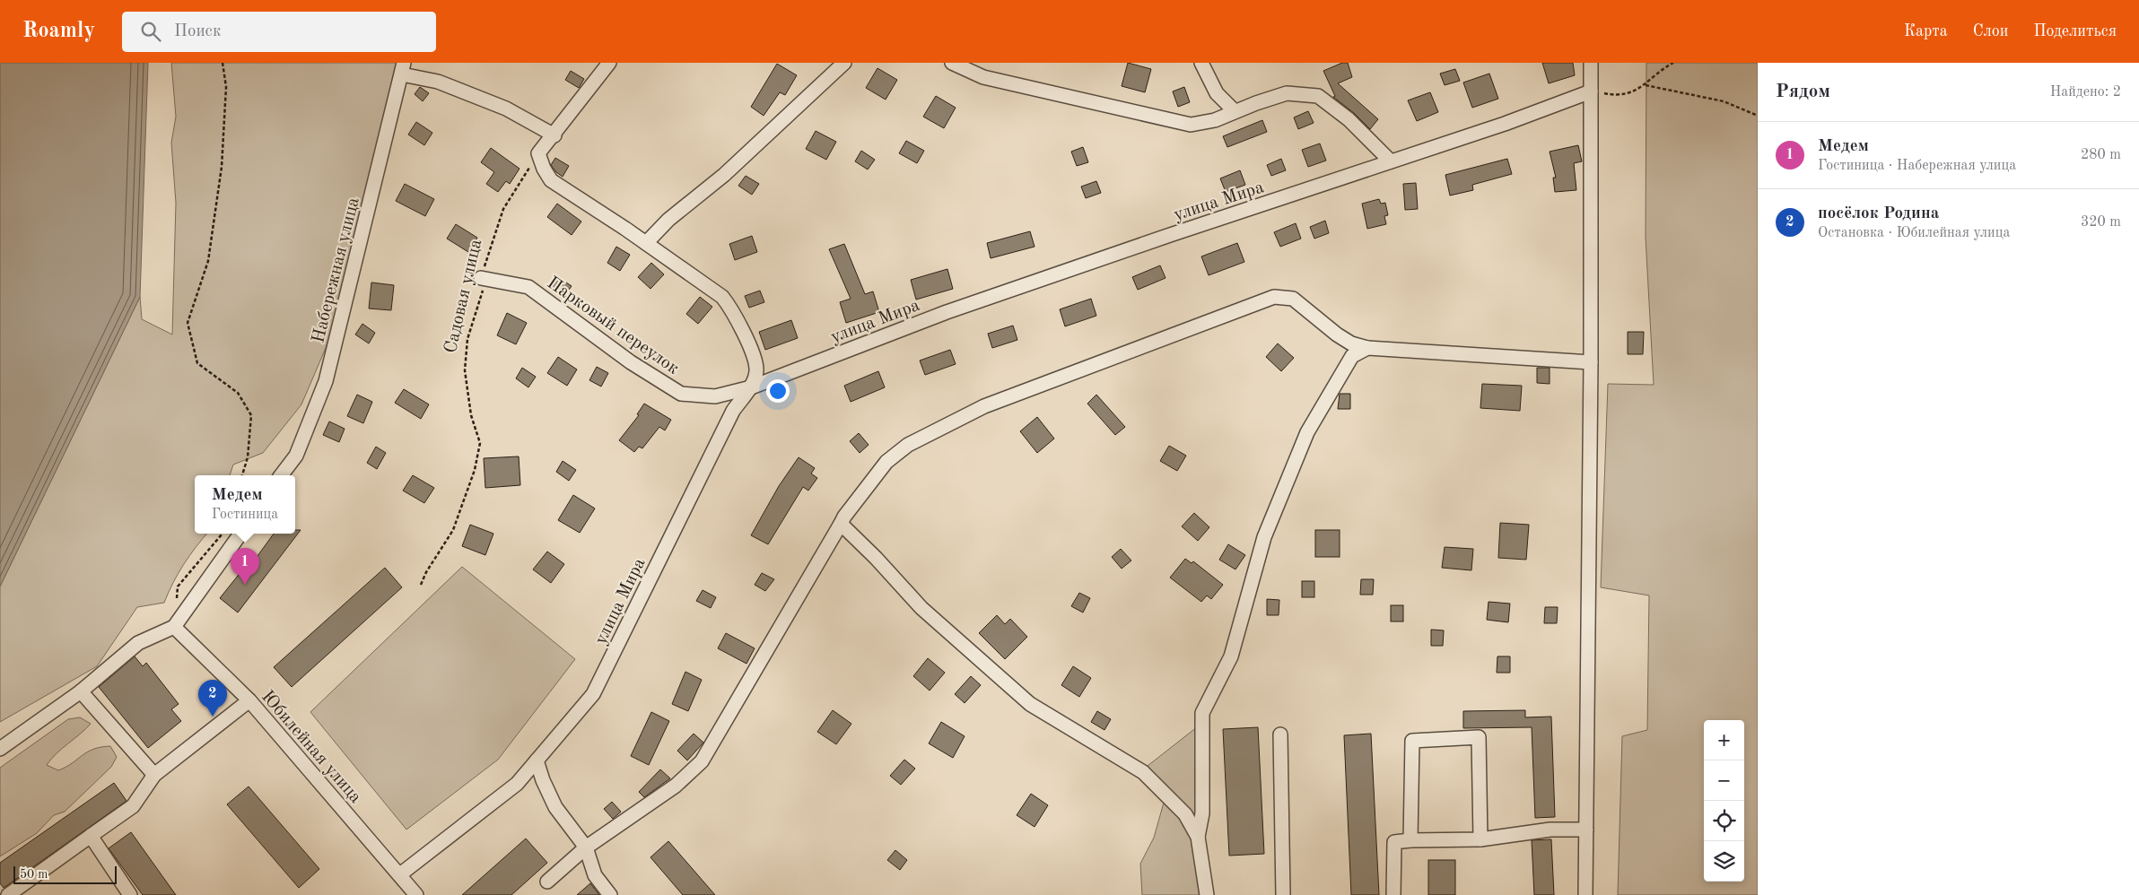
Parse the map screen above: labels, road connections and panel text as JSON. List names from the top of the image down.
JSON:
{
  "streets": {
    "street": [
      "улица Мира",
      "Набережная улица",
      "Парковый переулок",
      "Юбилейная улица"
    ],
    "path": ["Садовая улица"]
  },
  "crossings": [
    ["улица Мира", "Парковый переулок"],
    ["улица Мира", "Юбилейная улица"],
    ["Садовая улица", "Парковый переулок"]
  ],
  "scale_bar": "50 m",
  "page": {
    "header": "Roamly",
    "search": "Поиск",
    "nav": ["Карта", "Слои", "Поделиться"],
    "heading": ["Рядом", "Найдено: 2"],
    "list": [
      {
        "mark": "1",
        "name": "Медем",
        "note": "Гостиница · Набережная улица",
        "value": "280 m"
      },
      {
        "mark": "2",
        "name": "посёлок Родина",
        "note": "Остановка · Юбилейная улица",
        "value": "320 m"
      }
    ],
    "popup": ["Медем", "Гостиница"],
    "pins": ["1", "2"],
    "map_buttons": ["+", "−"],
    "scale": "50 m"
  }
}
